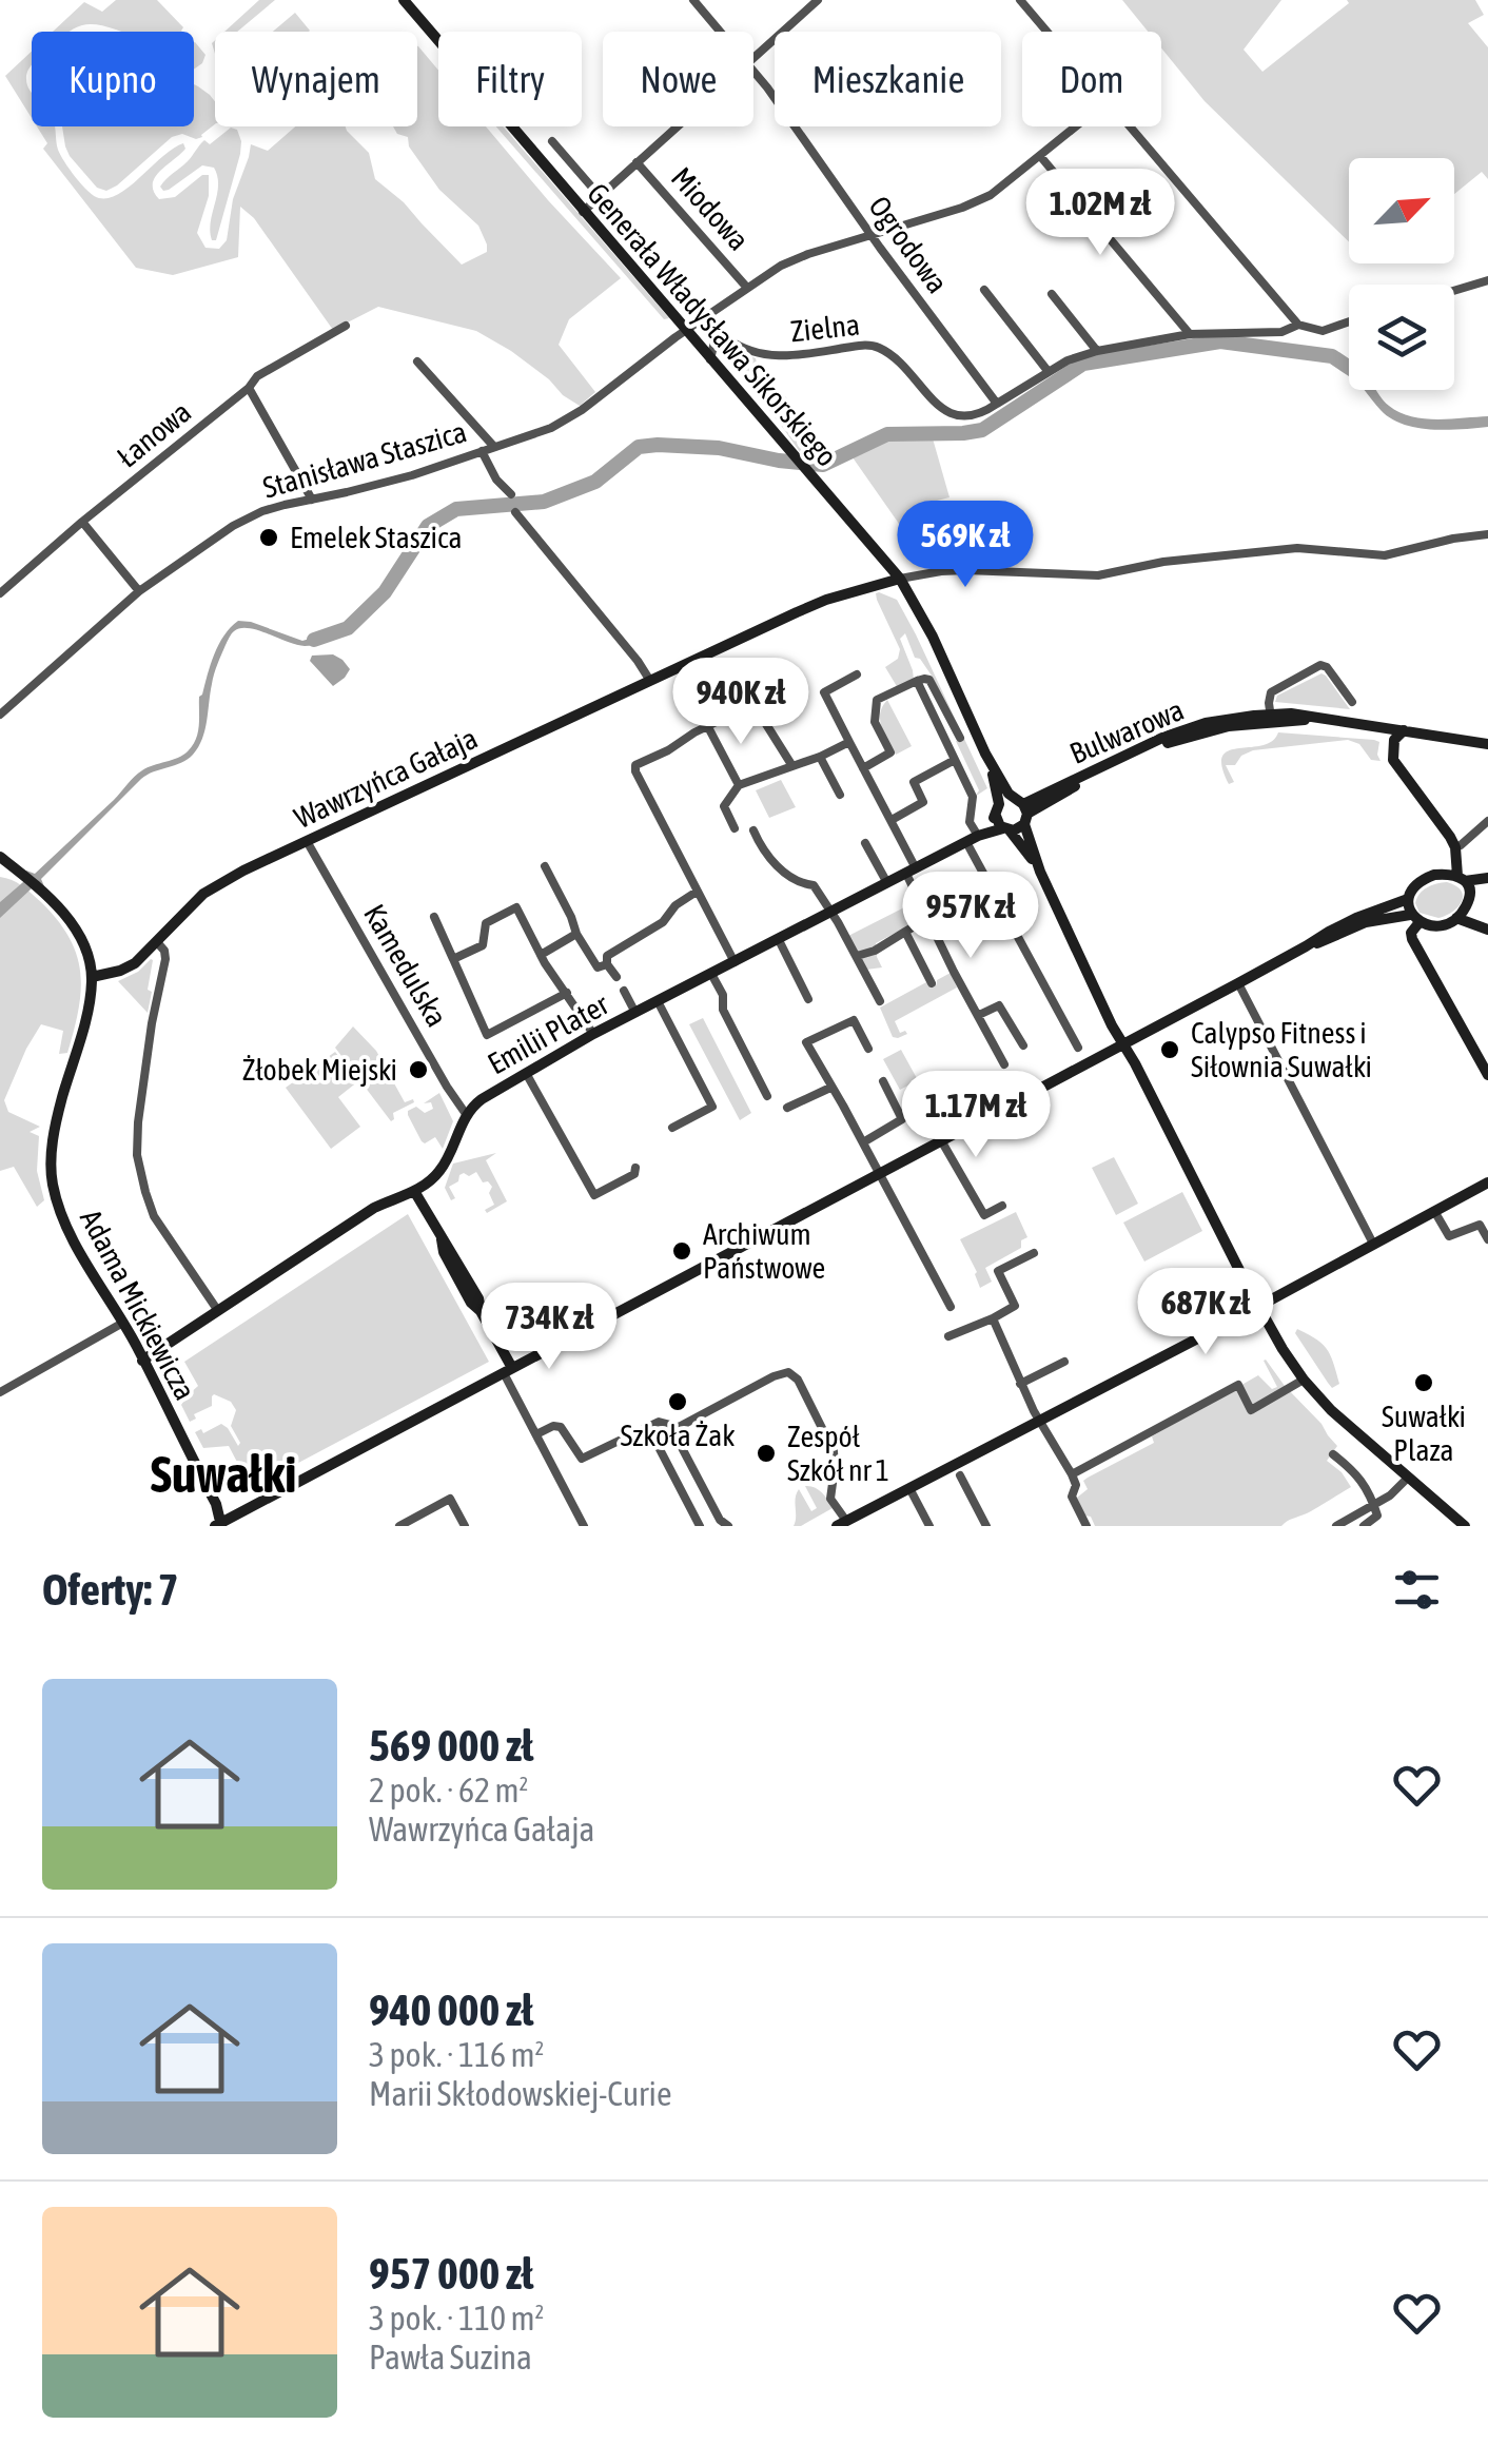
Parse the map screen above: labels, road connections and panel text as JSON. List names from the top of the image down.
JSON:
{
  "streets": {
    "street": [
      "Miodowa",
      "Ogrodowa",
      "Generała Władysława Sikorskiego",
      "Zielna",
      "Łanowa",
      "Stanisława Staszica",
      "Bulwarowa",
      "Wawrzyńca Gałaja",
      "Kamedulska",
      "Emilii Plater",
      "Adama Mickiewicza"
    ]
  },
  "crossings": [
    ["Miodowa", "Stanisława Staszica"],
    ["Ogrodowa", "Zielna"],
    ["Ogrodowa", "Stanisława Staszica"],
    ["Generała Władysława Sikorskiego", "Stanisława Staszica"],
    ["Generała Władysława Sikorskiego", "Bulwarowa"],
    ["Generała Władysława Sikorskiego", "Wawrzyńca Gałaja"],
    ["Generała Władysława Sikorskiego", "Emilii Plater"],
    ["Zielna", "Stanisława Staszica"],
    ["Bulwarowa", "Emilii Plater"],
    ["Wawrzyńca Gałaja", "Kamedulska"],
    ["Wawrzyńca Gałaja", "Adama Mickiewicza"],
    ["Kamedulska", "Emilii Plater"]
  ],
  "districts": ["Suwałki"],
  "places": [
    "Emelek Staszica",
    "Calypso Fitness i Siłownia Suwałki",
    "Żłobek Miejski",
    "Archiwum Państwowe",
    "Suwałki Plaza",
    "Szkoła Żak",
    "Zespół Szkół nr 1"
  ],
  "north": "top right",
  "page": {
    "chip": [
      "Kupno",
      "Wynajem",
      "Filtry",
      "Nowe",
      "Mieszkanie",
      "Dom"
    ],
    "price": [
      "1.02M zł",
      "569K zł",
      "940K zł",
      "957K zł",
      "1.17M zł",
      "687K zł",
      "734K zł"
    ],
    "heading": "Oferty: 7",
    "list": [
      {
        "name": "569 000 zł",
        "note": "2 pok. · 62 m² · Wawrzyńca Gałaja"
      },
      {
        "name": "940 000 zł",
        "note": "3 pok. · 116 m² · Marii Skłodowskiej-Curie"
      },
      {
        "name": "957 000 zł",
        "note": "3 pok. · 110 m² · Pawła Suzina"
      }
    ]
  }
}
